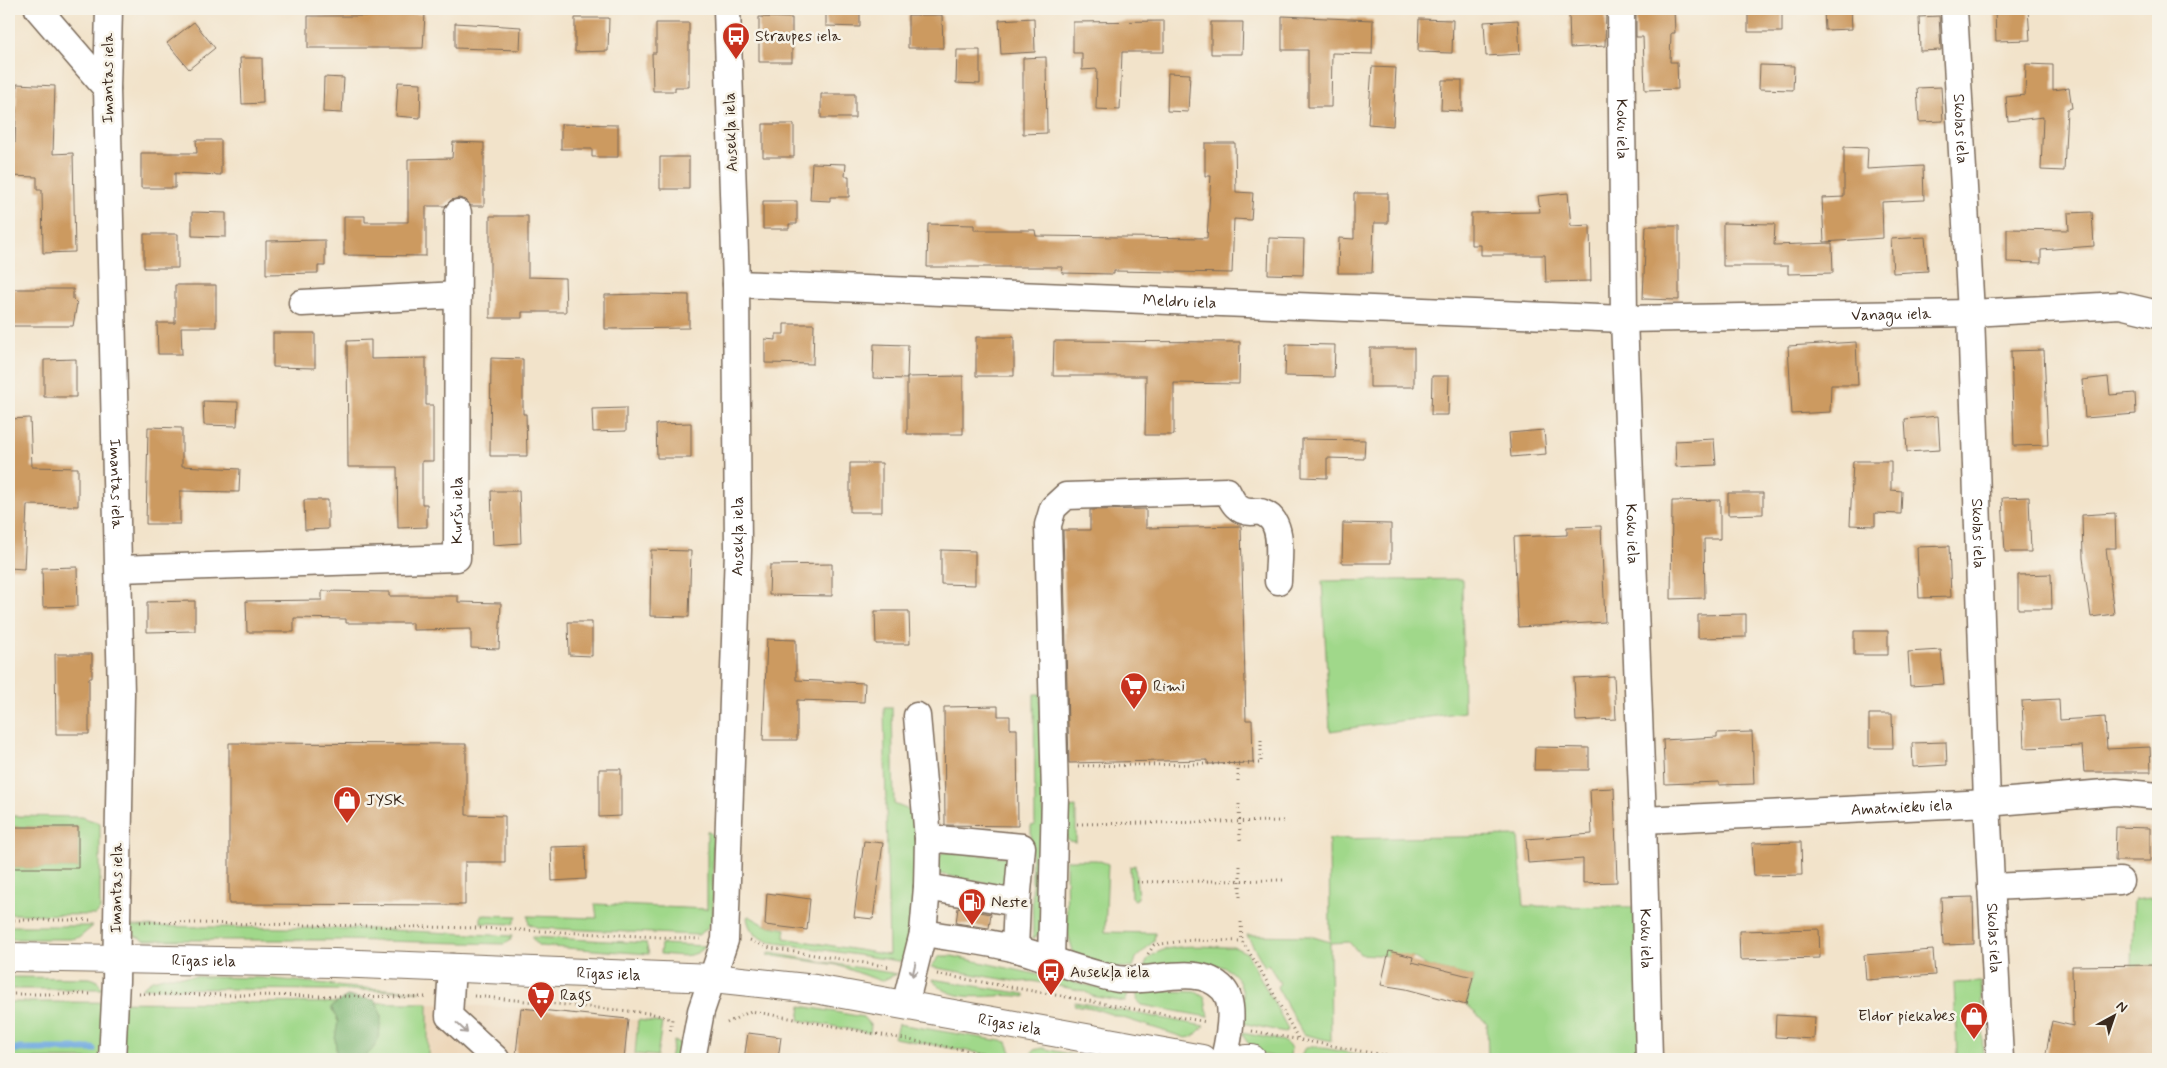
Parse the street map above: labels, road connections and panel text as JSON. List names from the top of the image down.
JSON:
{
  "streets": {
    "main road": ["Rīgas iela"],
    "street": [
      "Imantas iela",
      "Koku iela",
      "Skolas iela",
      "Ausekļa iela",
      "Meldru iela",
      "Vanagu iela",
      "Kuršu iela",
      "Amatnieku iela"
    ]
  },
  "crossings": [
    ["Imantas iela", "Kuršu iela"],
    ["Imantas iela", "Rīgas iela"],
    ["Koku iela", "Meldru iela"],
    ["Koku iela", "Vanagu iela"],
    ["Koku iela", "Amatnieku iela"],
    ["Skolas iela", "Vanagu iela"],
    ["Skolas iela", "Amatnieku iela"],
    ["Ausekļa iela", "Meldru iela"],
    ["Ausekļa iela", "Rīgas iela"],
    ["Meldru iela", "Vanagu iela"]
  ],
  "places": {
    "bus stop": ["Straupes iela", "Ausekļa iela"],
    "supermarket": ["Rimi", "Rags"],
    "shop": ["JYSK", "Eldor piekabes"],
    "fuel station": ["Neste"]
  },
  "north": "top right"
}
